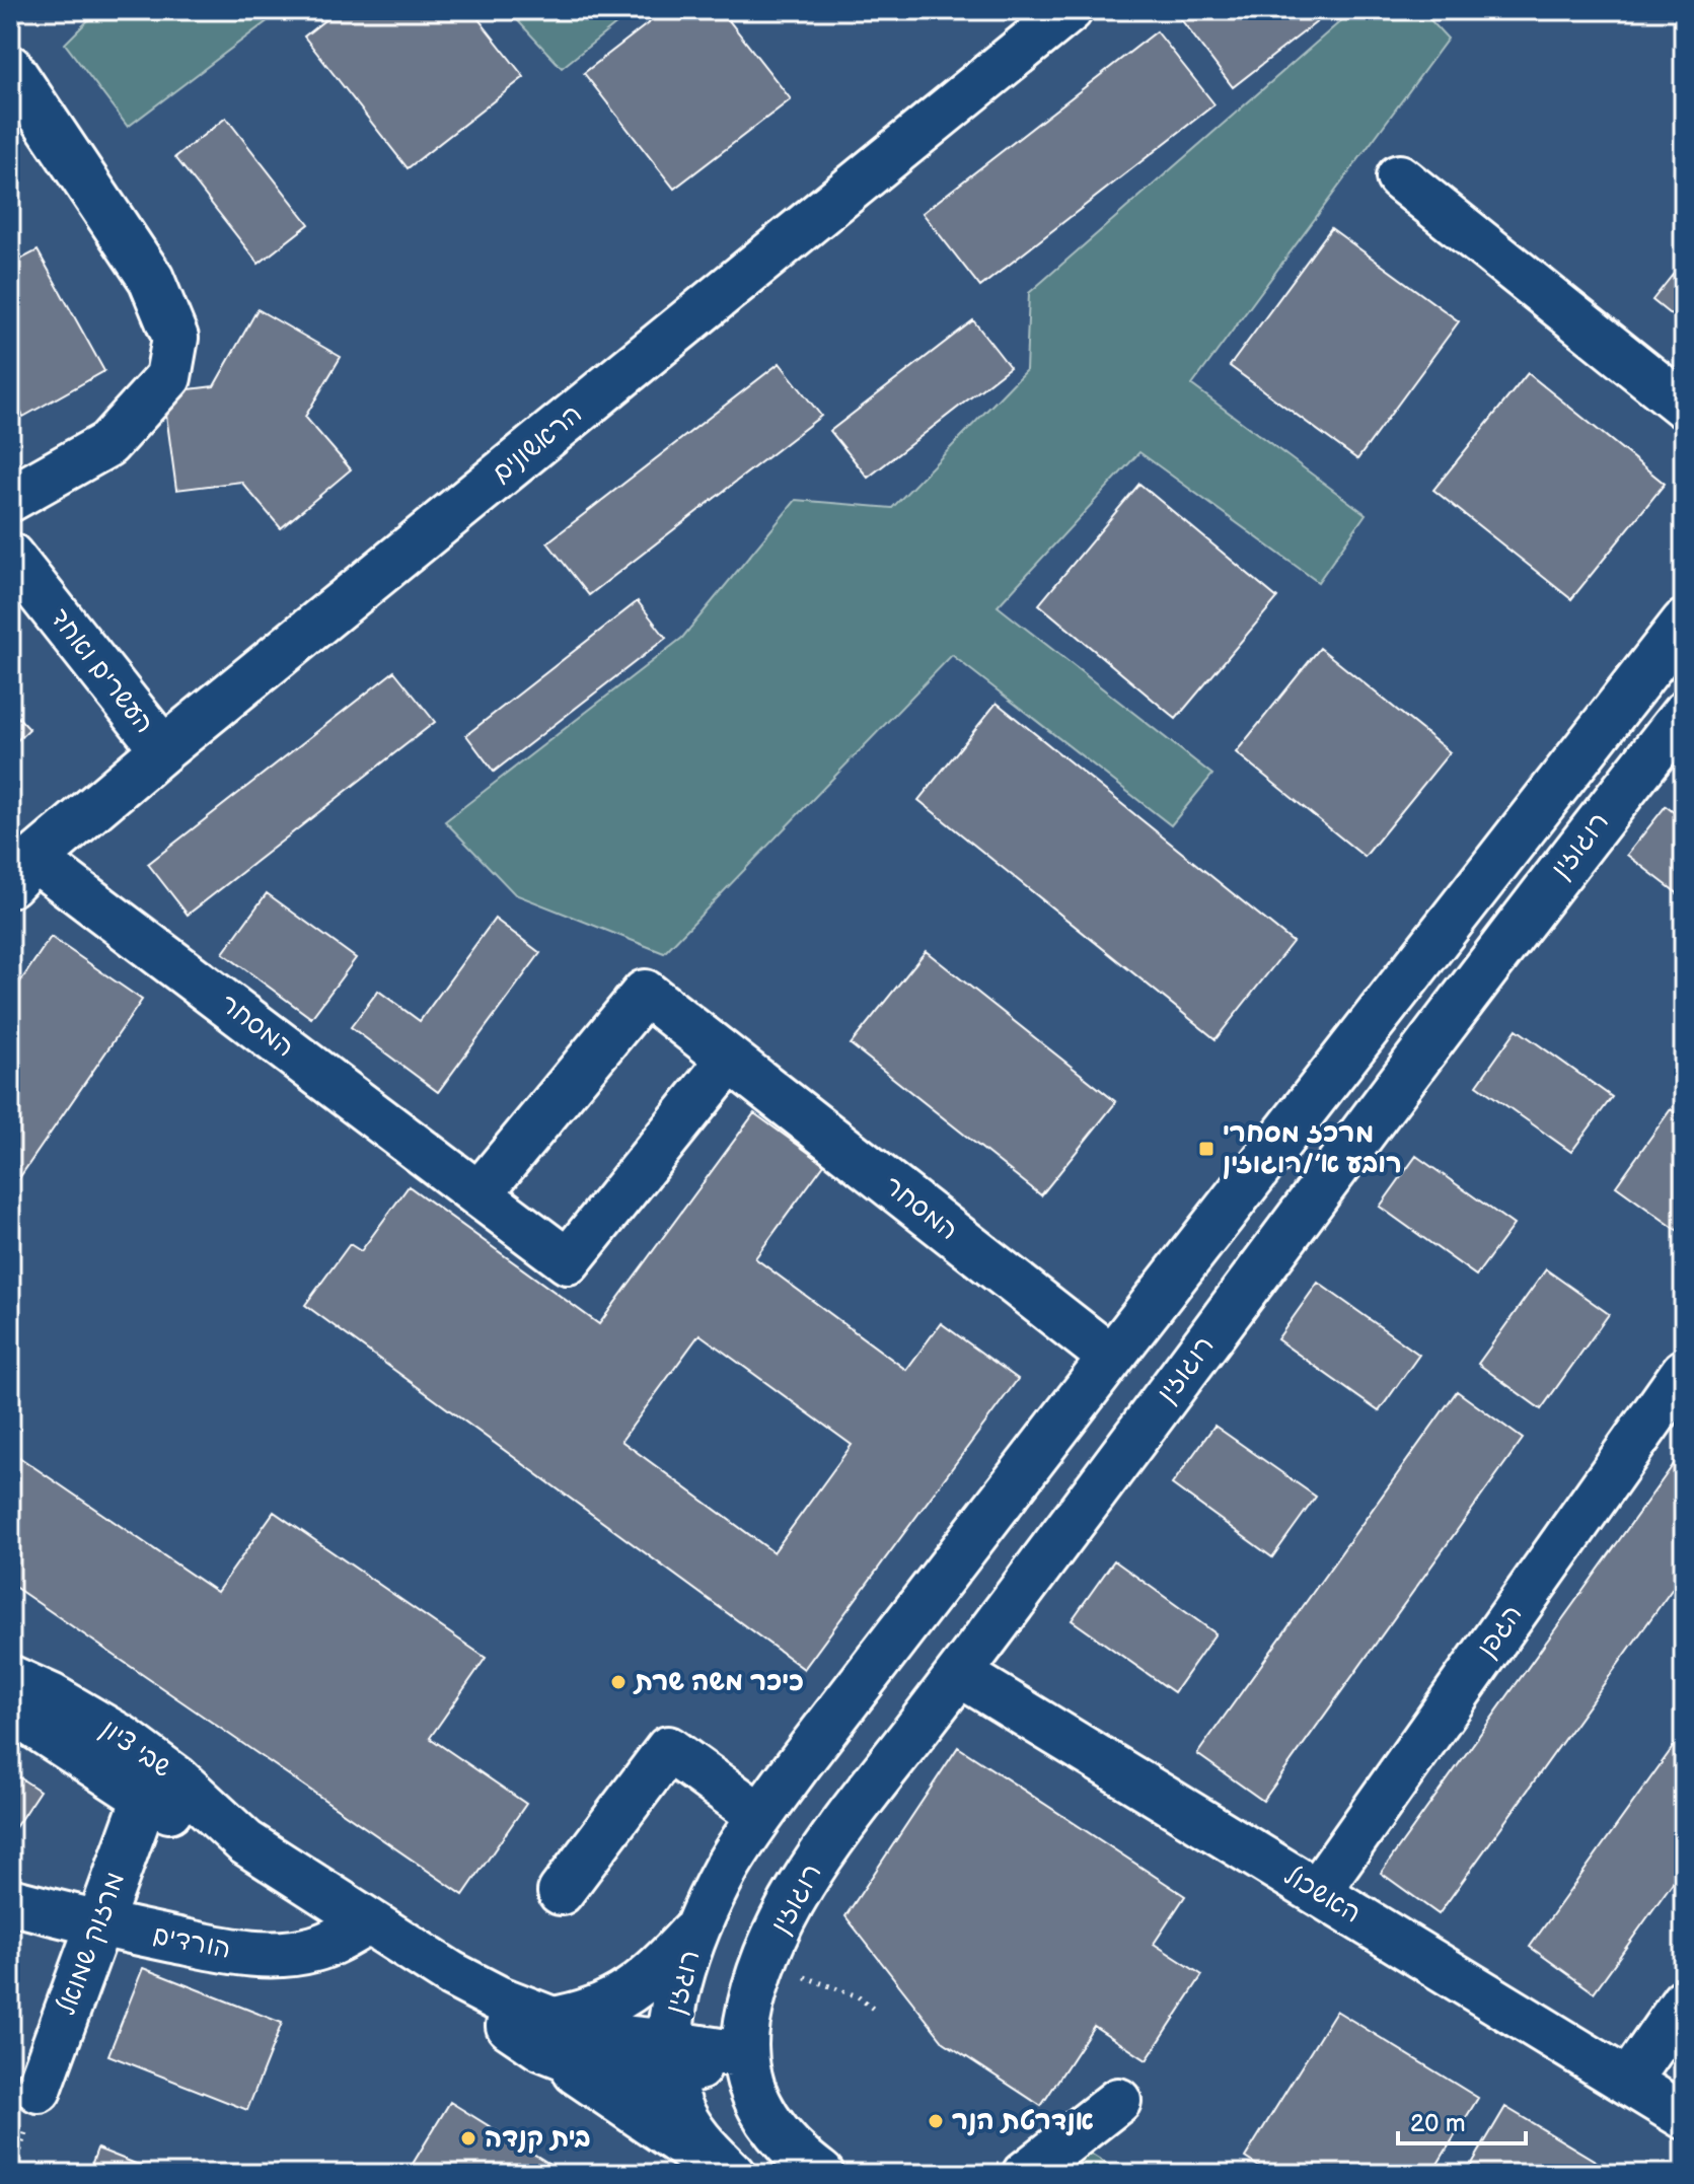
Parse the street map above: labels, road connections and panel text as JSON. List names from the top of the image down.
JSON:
{
  "streets": {
    "street": [
      "הראשונים",
      "העשרים ואחד",
      "רוגוזין",
      "המסחר",
      "הגפן",
      "שבי ציון",
      "האשכול",
      "הורדים",
      "מרזוק שמואל",
      "רוגזין"
    ]
  },
  "crossings": [
    ["הראשונים", "העשרים ואחד"],
    ["הראשונים", "המסחר"],
    ["רוגוזין", "שבי ציון"],
    ["רוגוזין", "האשכול"],
    ["הגפן", "האשכול"],
    ["שבי ציון", "הורדים"],
    ["שבי ציון", "מרזוק שמואל"],
    ["שבי ציון", "רוגזין"],
    ["הורדים", "מרזוק שמואל"]
  ],
  "places": {
    "transit": ["מרכז מסחרי רובע א׳/רוגוזין"],
    "other": ["כיכר משה שרת", "אנדרטת הנר", "בית קנדה"]
  },
  "scale_bar": "20 m"
}
